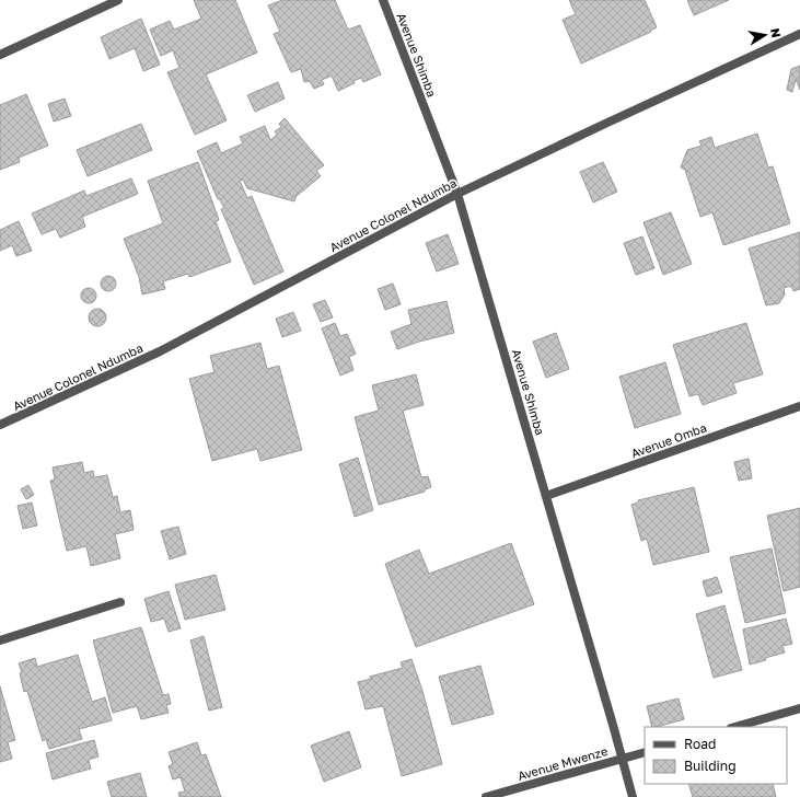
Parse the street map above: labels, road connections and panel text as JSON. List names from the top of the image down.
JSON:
{
  "streets": {
    "street": [
      "Avenue Shimba",
      "Avenue Colonel Ndumba",
      "Avenue Omba",
      "Avenue Mwenze"
    ]
  },
  "crossings": [
    ["Avenue Shimba", "Avenue Colonel Ndumba"],
    ["Avenue Shimba", "Avenue Omba"],
    ["Avenue Shimba", "Avenue Mwenze"]
  ],
  "legend": ["Road", "Building"],
  "north": "right"
}
